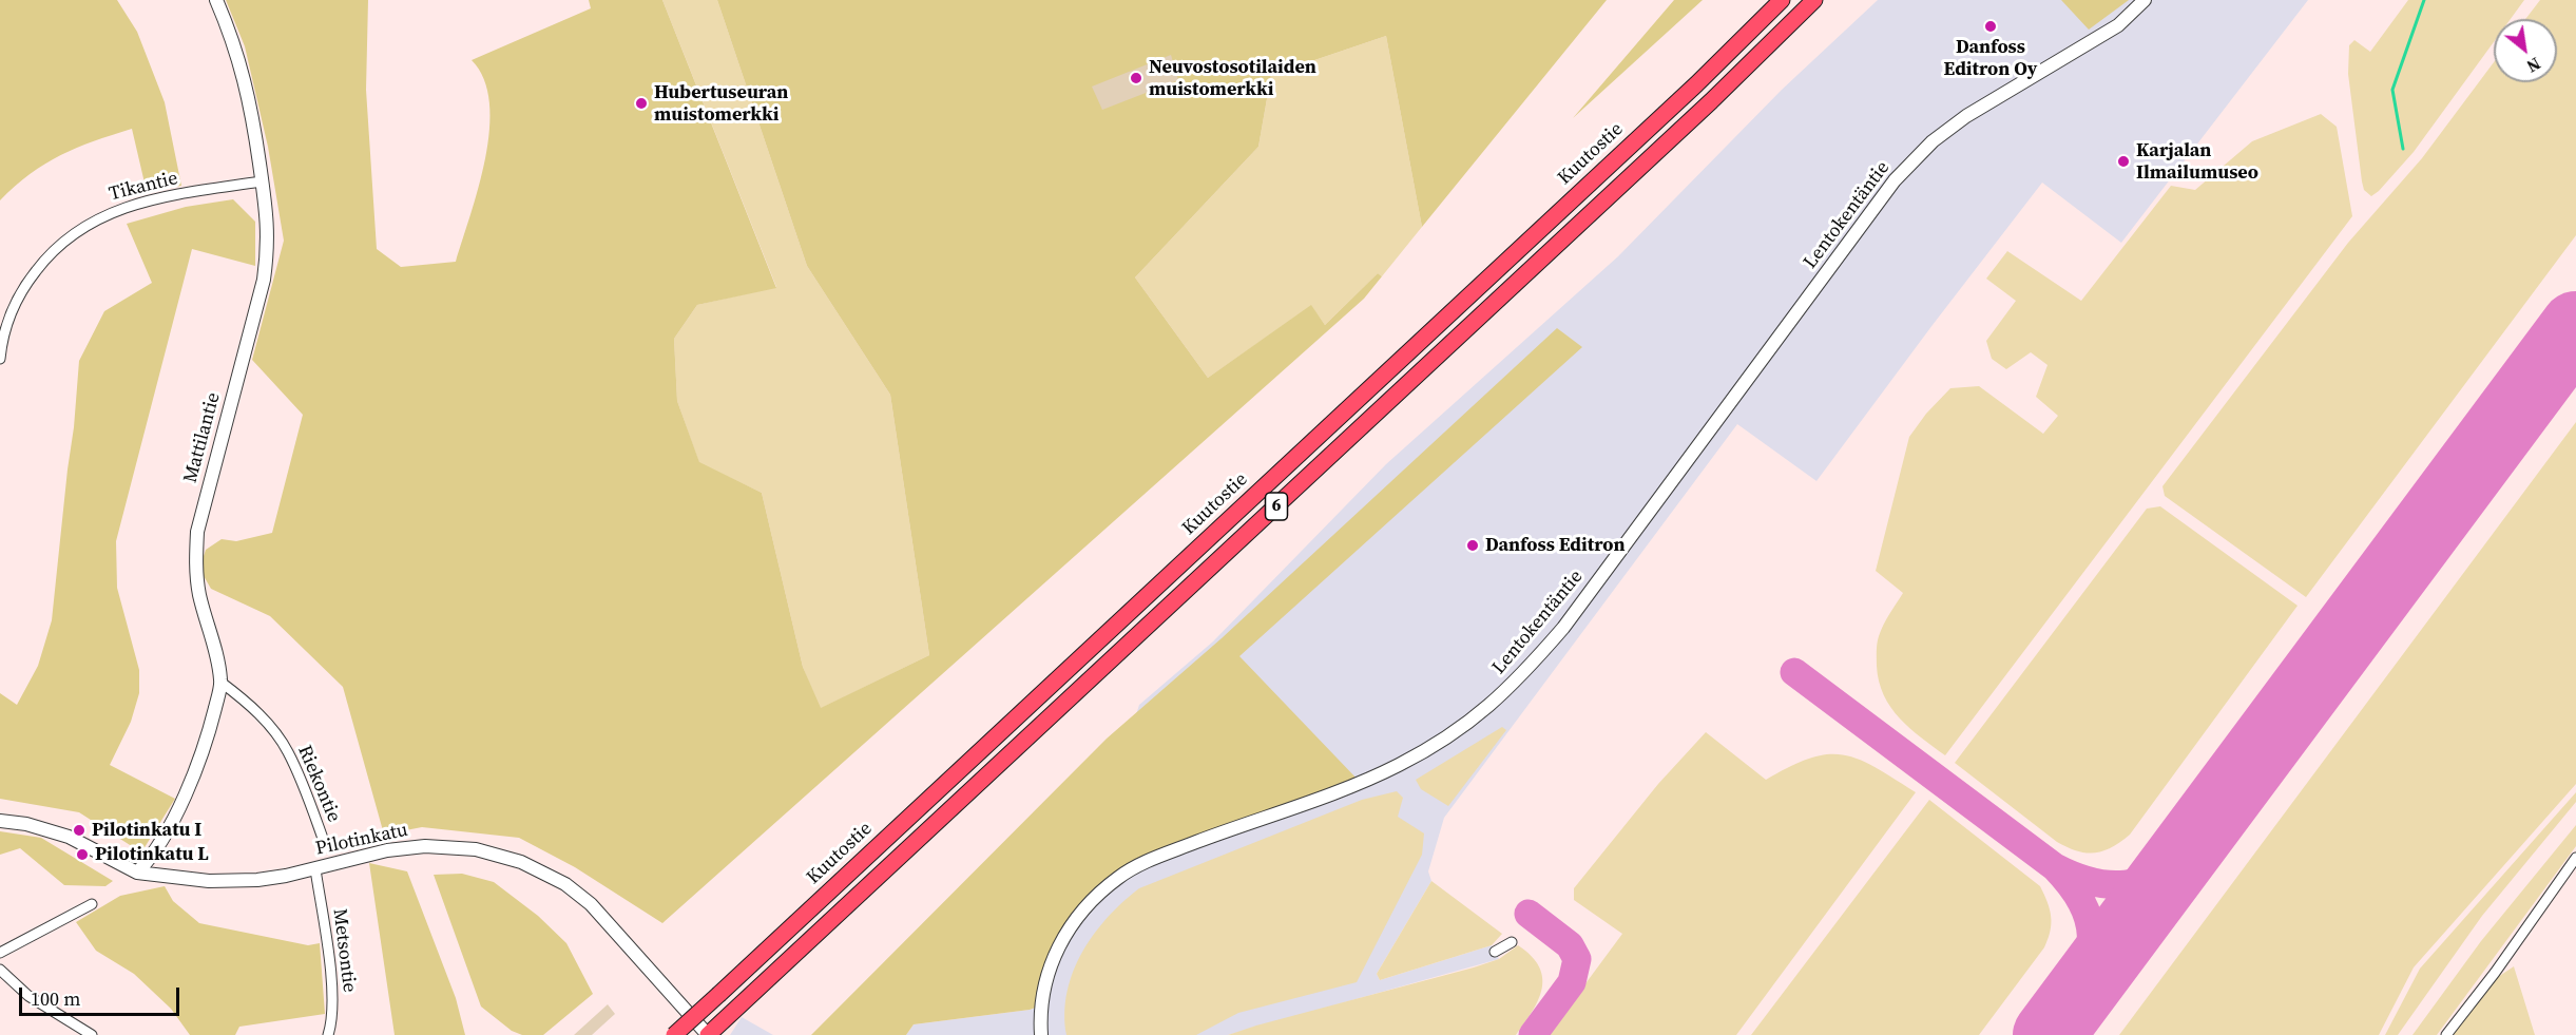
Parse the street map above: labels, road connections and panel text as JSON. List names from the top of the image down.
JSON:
{
  "streets": {
    "highway": ["Kuutostie", "6"],
    "street": [
      "Tikantie",
      "Lentokentäntie",
      "Mattilantie",
      "Riekontie",
      "Pilotinkatu",
      "Metsontie"
    ]
  },
  "crossings": [
    ["Tikantie", "Mattilantie"],
    ["Mattilantie", "Riekontie"],
    ["Mattilantie", "Pilotinkatu"],
    ["6", "Pilotinkatu"],
    ["Pilotinkatu", "Metsontie"]
  ],
  "places": [
    "Danfoss Editron Oy",
    "Neuvostosotilaiden muistomerkki",
    "Hubertuseuran muistomerkki",
    "Karjalan Ilmailumuseo",
    "Danfoss Editron",
    "Pilotinkatu I",
    "Pilotinkatu L"
  ],
  "scale_bar": "100 m",
  "north": "bottom right"
}
